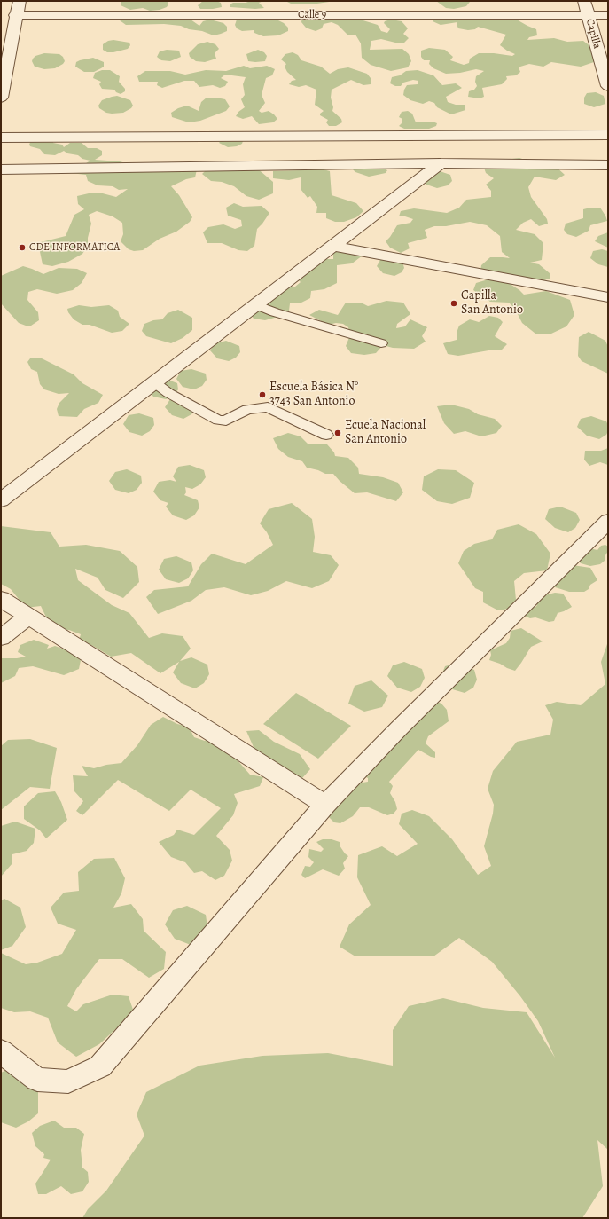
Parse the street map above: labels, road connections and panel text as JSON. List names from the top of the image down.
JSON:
{
  "streets": {
    "street": ["Calle 9", "Capilla"]
  },
  "crossings": [
    ["Calle 9", "Capilla"]
  ],
  "places": [
    "CDE INFORMATICA",
    "Capilla San Antonio",
    "Escuela Básica N° 3743 San Antonio",
    "Ecuela Nacional San Antonio"
  ]
}
